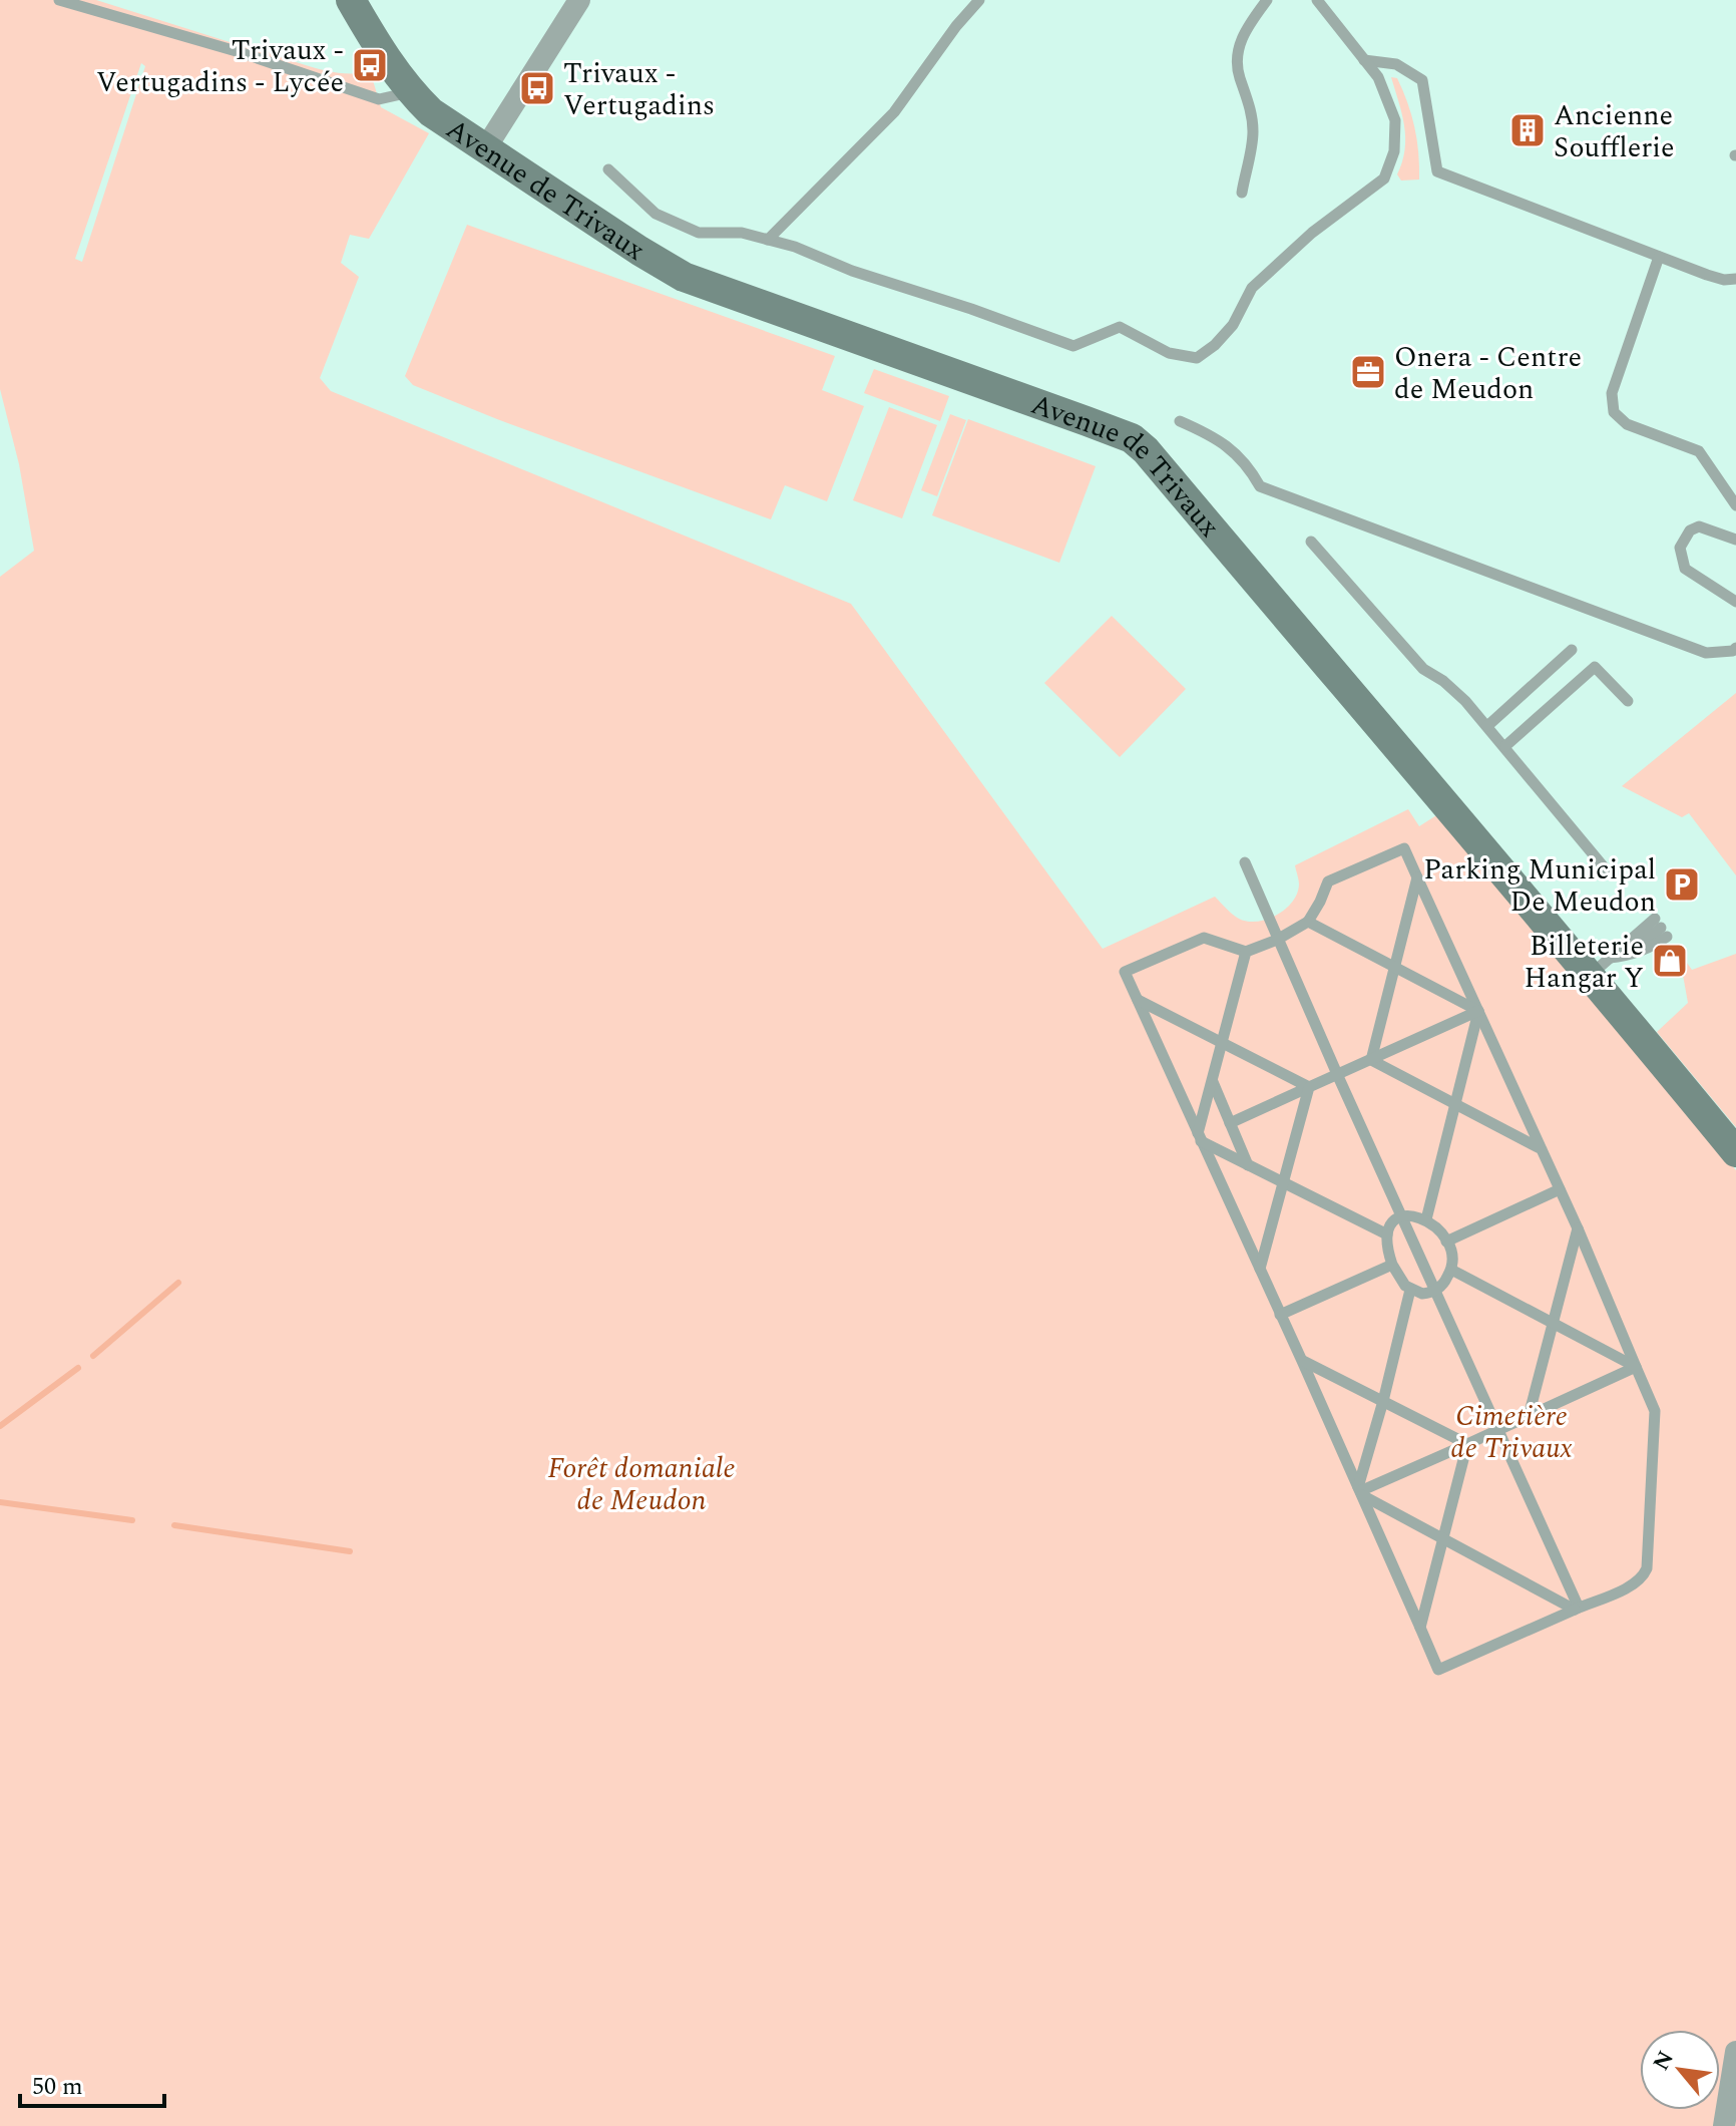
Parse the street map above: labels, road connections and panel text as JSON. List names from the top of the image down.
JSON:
{
  "streets": {
    "main road": ["Avenue de Trivaux"]
  },
  "parks": ["Cimetière de Trivaux", "Forêt domaniale de Meudon"],
  "places": {
    "bus stop": ["Trivaux - Vertugadins - Lycée", "Trivaux - Vertugadins"],
    "building": ["Ancienne Soufflerie"],
    "office": ["Onera - Centre de Meudon"],
    "parking": ["Parking Municipal De Meudon"],
    "shop": ["Billeterie Hangar Y"]
  },
  "scale_bar": "50 m",
  "north": "top left"
}
